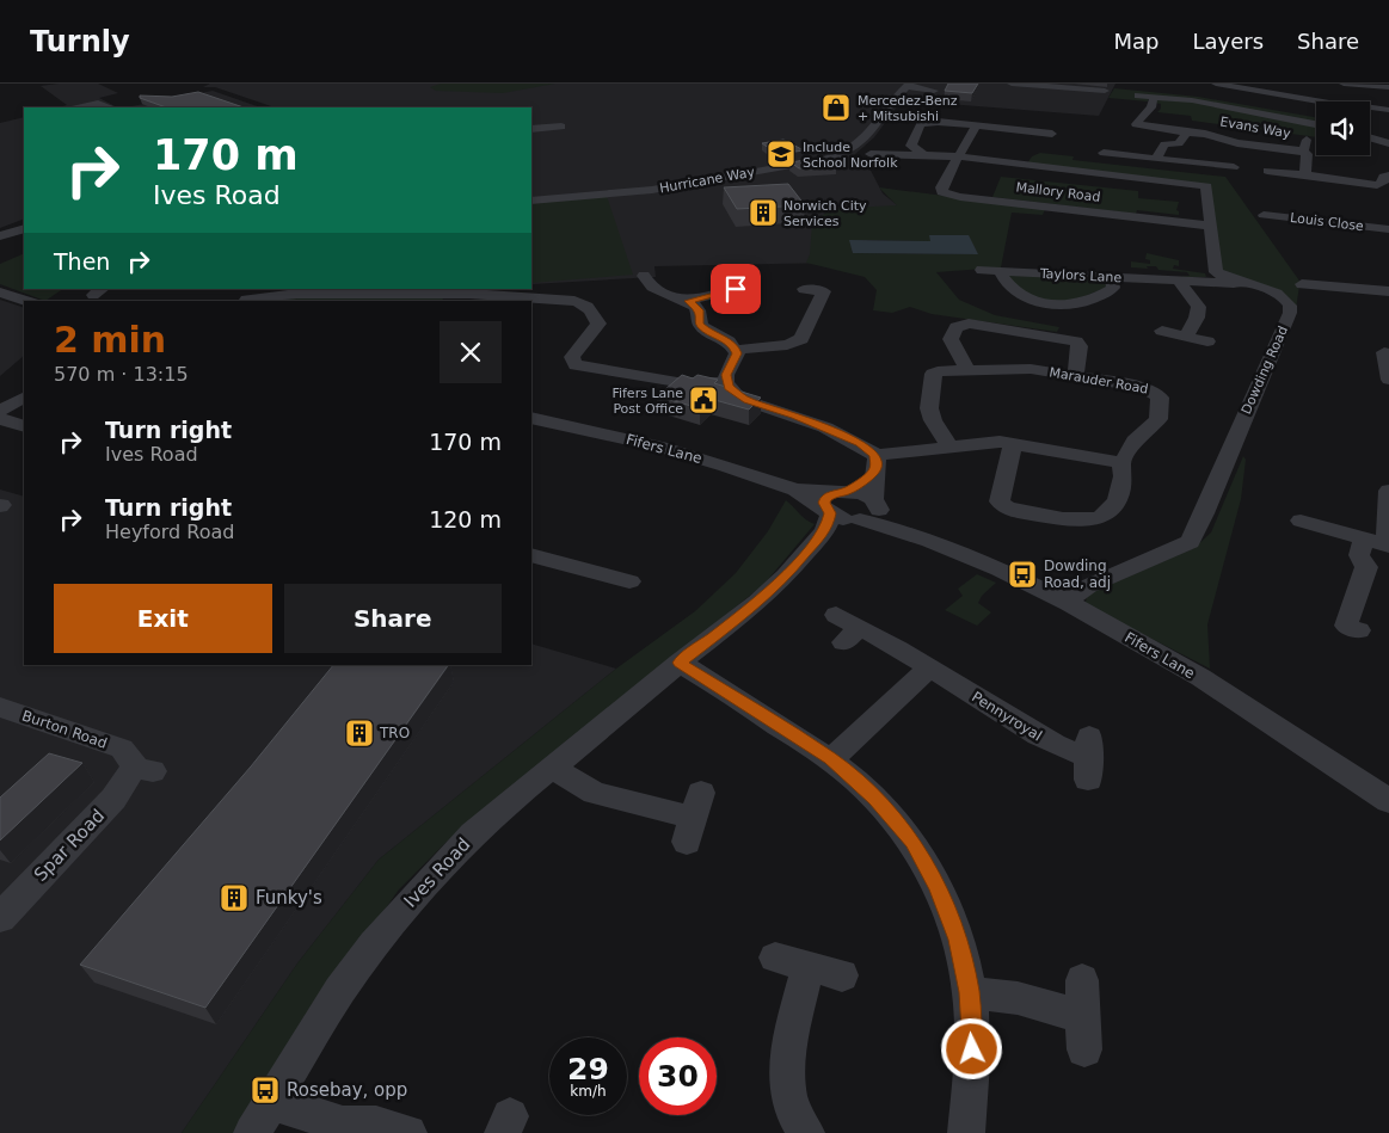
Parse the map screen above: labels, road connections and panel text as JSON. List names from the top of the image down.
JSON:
{
  "streets": {
    "street": [
      "Evans Way",
      "Hurricane Way",
      "Mallory Road",
      "Louis Close",
      "Taylors Lane",
      "Dowding Road",
      "Marauder Road",
      "Fifers Lane",
      "Pennyroyal",
      "Burton Road",
      "Spar Road",
      "Ives Road"
    ]
  },
  "crossings": [
    ["Taylors Lane", "Dowding Road"],
    ["Dowding Road", "Fifers Lane"],
    ["Fifers Lane", "Ives Road"],
    ["Burton Road", "Spar Road"]
  ],
  "places": {
    "shop": ["Mercedez-Benz + Mitsubishi"],
    "school or university": ["Include School Norfolk"],
    "building": ["Norwich City Services", "TRO", "Funky's"],
    "public building": ["Fifers Lane Post Office"],
    "bus stop": ["Dowding Road, adj", "Rosebay, opp"]
  },
  "page": {
    "header": "Turnly",
    "nav": ["Map", "Layers", "Share"],
    "turn": ["170 m", "Ives Road"],
    "then": "Then",
    "heading": ["2 min", "570 m · 13:15"],
    "list": [
      {
        "name": "Turn right",
        "note": "Ives Road",
        "value": "170 m"
      },
      {
        "name": "Turn right",
        "note": "Heyford Road",
        "value": "120 m"
      }
    ],
    "buttons": ["Exit", "Share"],
    "speed": "29 km/h",
    "limit": "30"
  }
}
